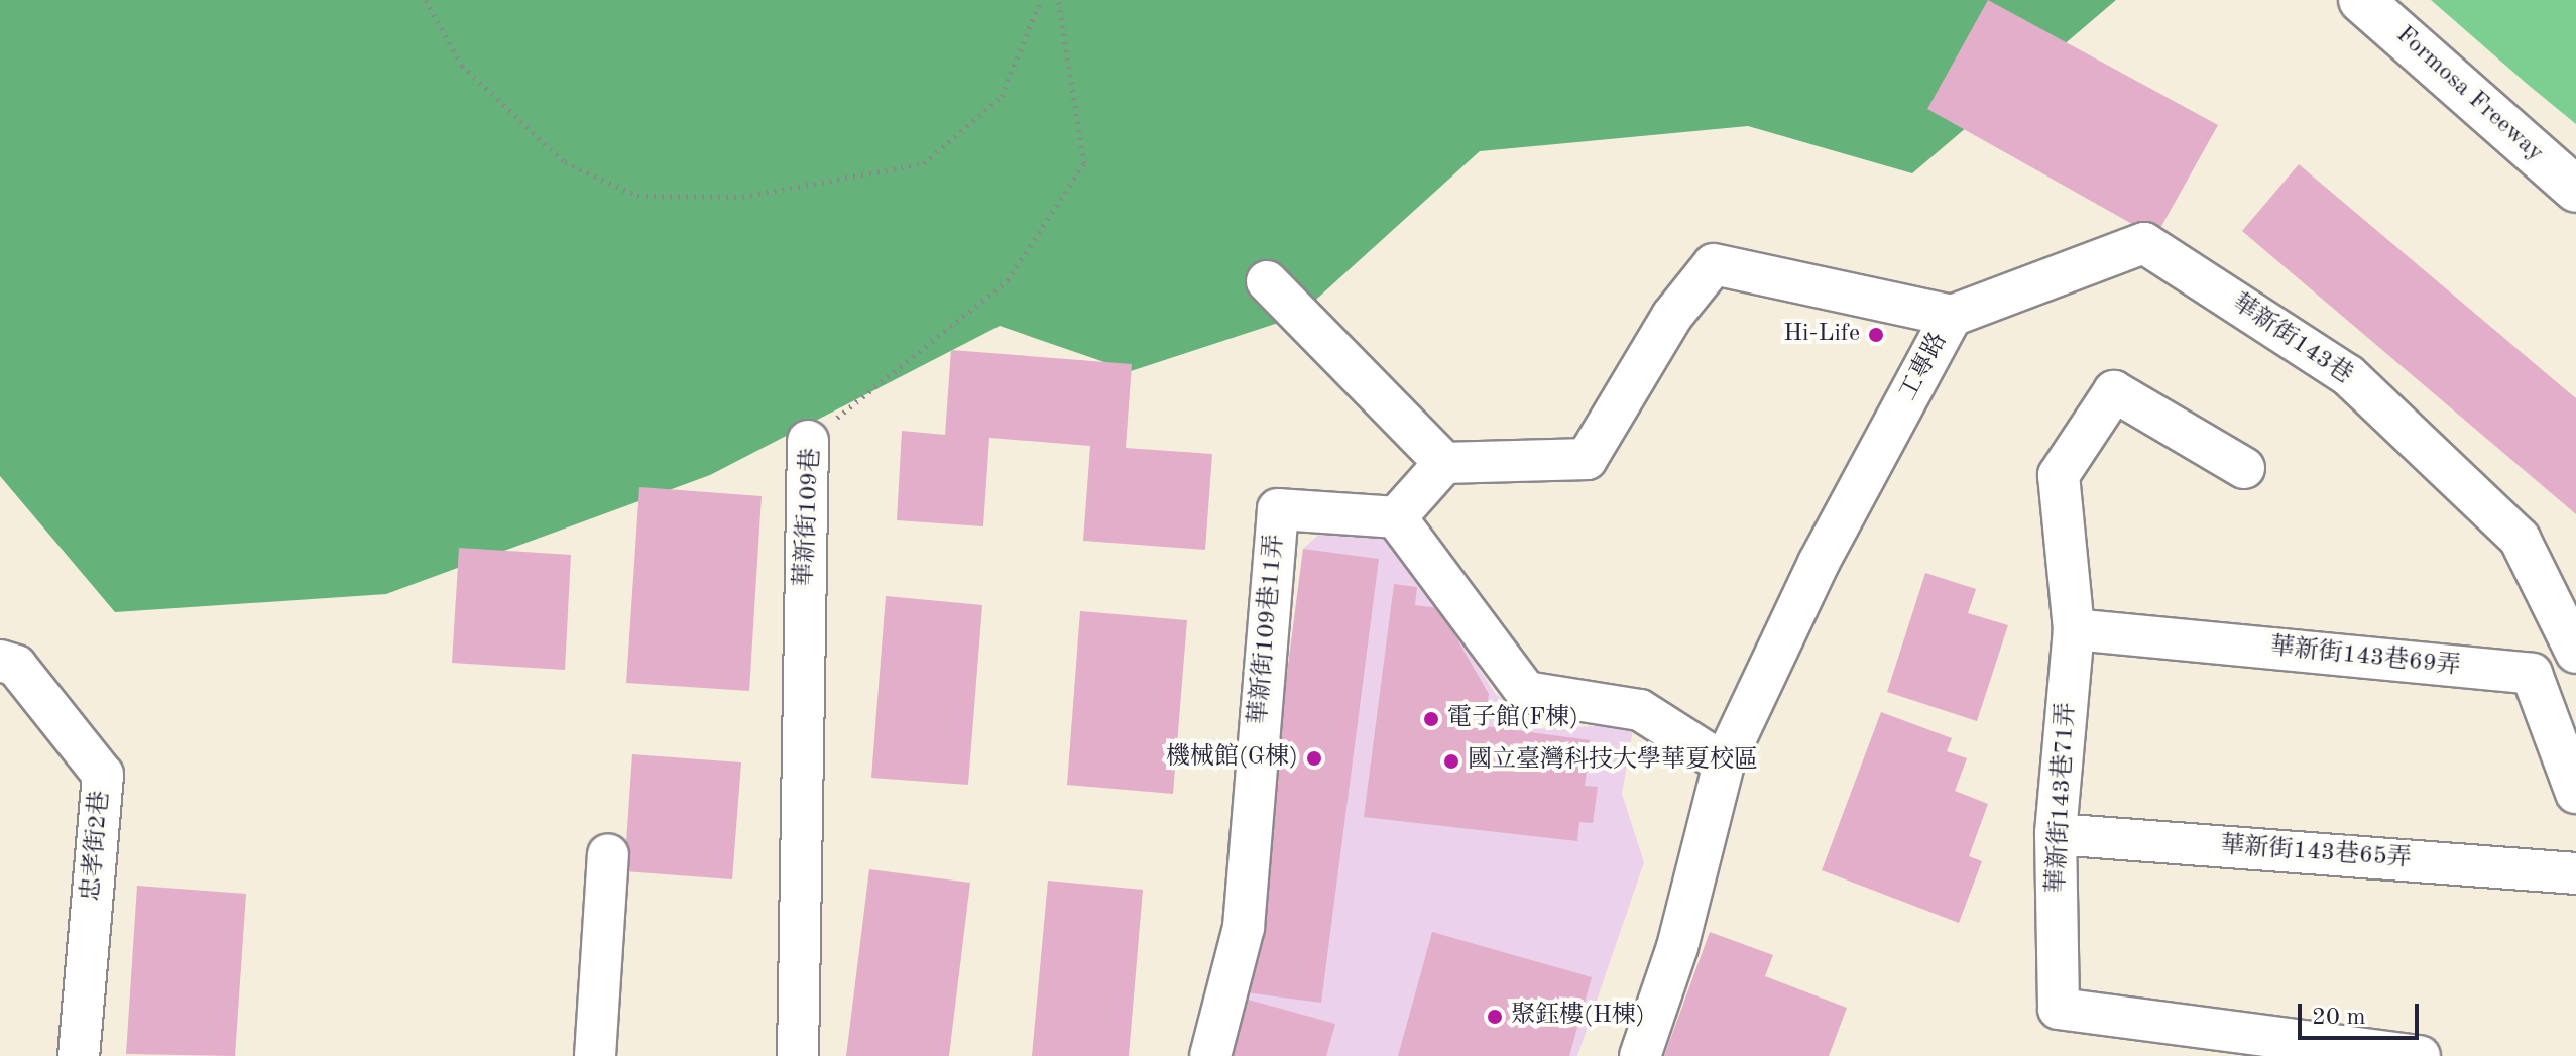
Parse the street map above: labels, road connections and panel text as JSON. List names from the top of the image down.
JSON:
{
  "streets": {
    "highway": ["Formosa Freeway"],
    "street": [
      "華新街143巷",
      "工專路",
      "華新街109巷",
      "華新街109巷11弄",
      "華新街143巷69弄",
      "華新街143巷71弄",
      "忠孝街2巷",
      "華新街143巷65弄"
    ]
  },
  "crossings": [
    ["華新街143巷", "工專路"],
    ["華新街143巷69弄", "華新街143巷71弄"],
    ["華新街143巷71弄", "華新街143巷65弄"]
  ],
  "places": [
    "Hi-Life",
    "電子館(F棟)",
    "機械館(G棟)",
    "國立臺灣科技大學華夏校區",
    "聚鈺樓(H棟)"
  ],
  "scale_bar": "20 m"
}
